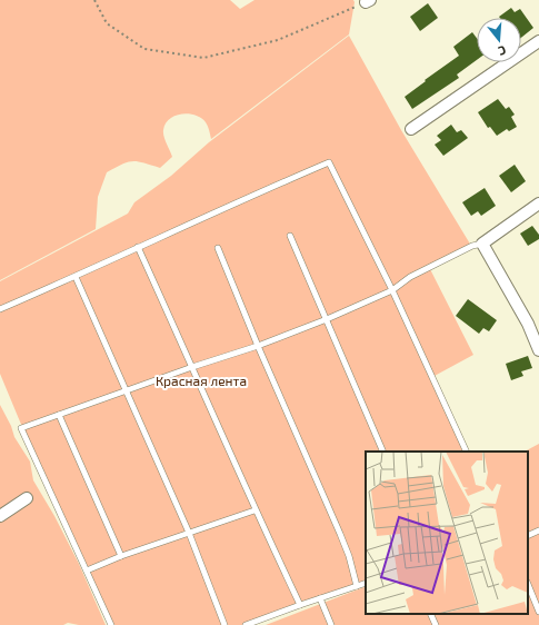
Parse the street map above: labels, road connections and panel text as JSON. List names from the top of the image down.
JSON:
{
  "parks": ["Красная лента"],
  "north": "bottom"
}
